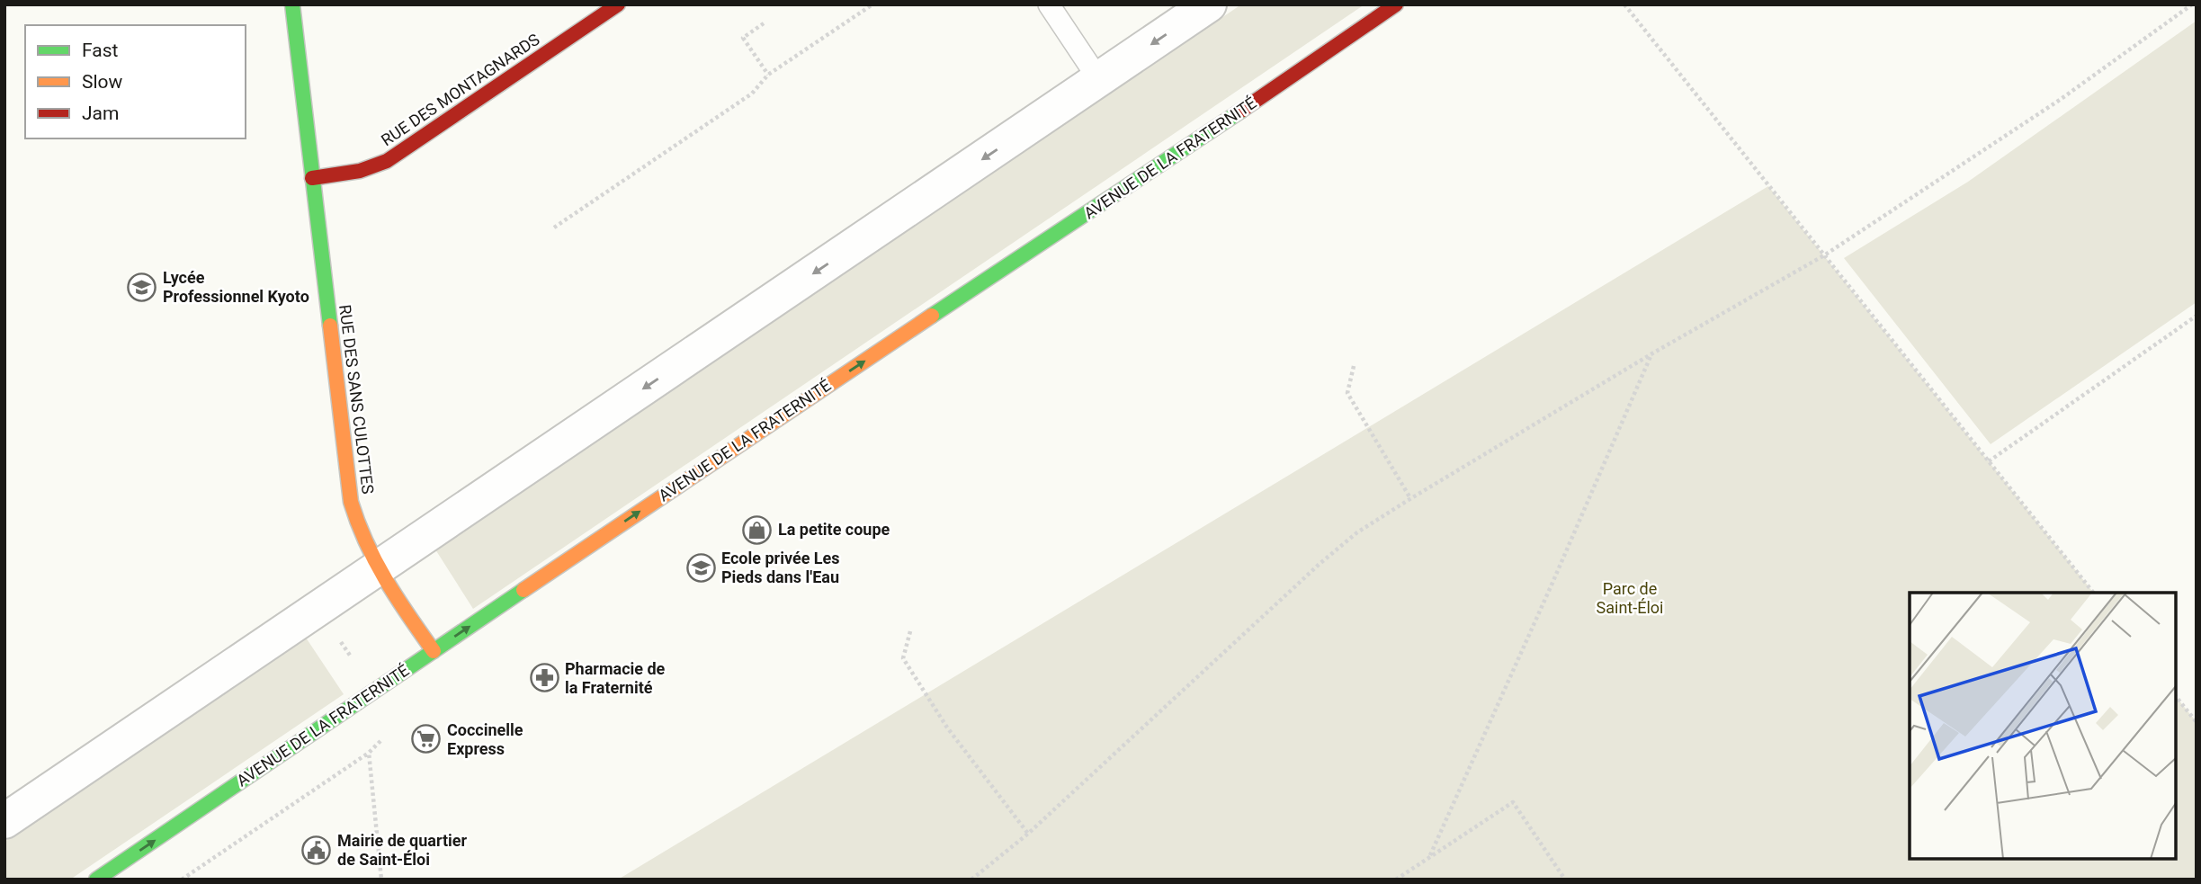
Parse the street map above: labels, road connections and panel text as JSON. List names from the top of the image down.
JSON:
{
  "streets": {
    "street": ["RUE DES MONTAGNARDS", "AVENUE DE LA FRATERNITÉ", "RUE DES SANS CULOTTES"]
  },
  "crossings": [
    ["RUE DES MONTAGNARDS", "RUE DES SANS CULOTTES"],
    ["AVENUE DE LA FRATERNITÉ", "RUE DES SANS CULOTTES"]
  ],
  "parks": ["Parc de Saint-Éloi"],
  "places": {
    "school or university": ["Lycée Professionnel Kyoto", "Ecole privée Les Pieds dans l'Eau"],
    "shop": ["La petite coupe"],
    "pharmacy": ["Pharmacie de la Fraternité"],
    "supermarket": ["Coccinelle Express"],
    "public building": ["Mairie de quartier de Saint-Éloi"]
  },
  "legend": ["Fast", "Slow", "Jam"]
}
